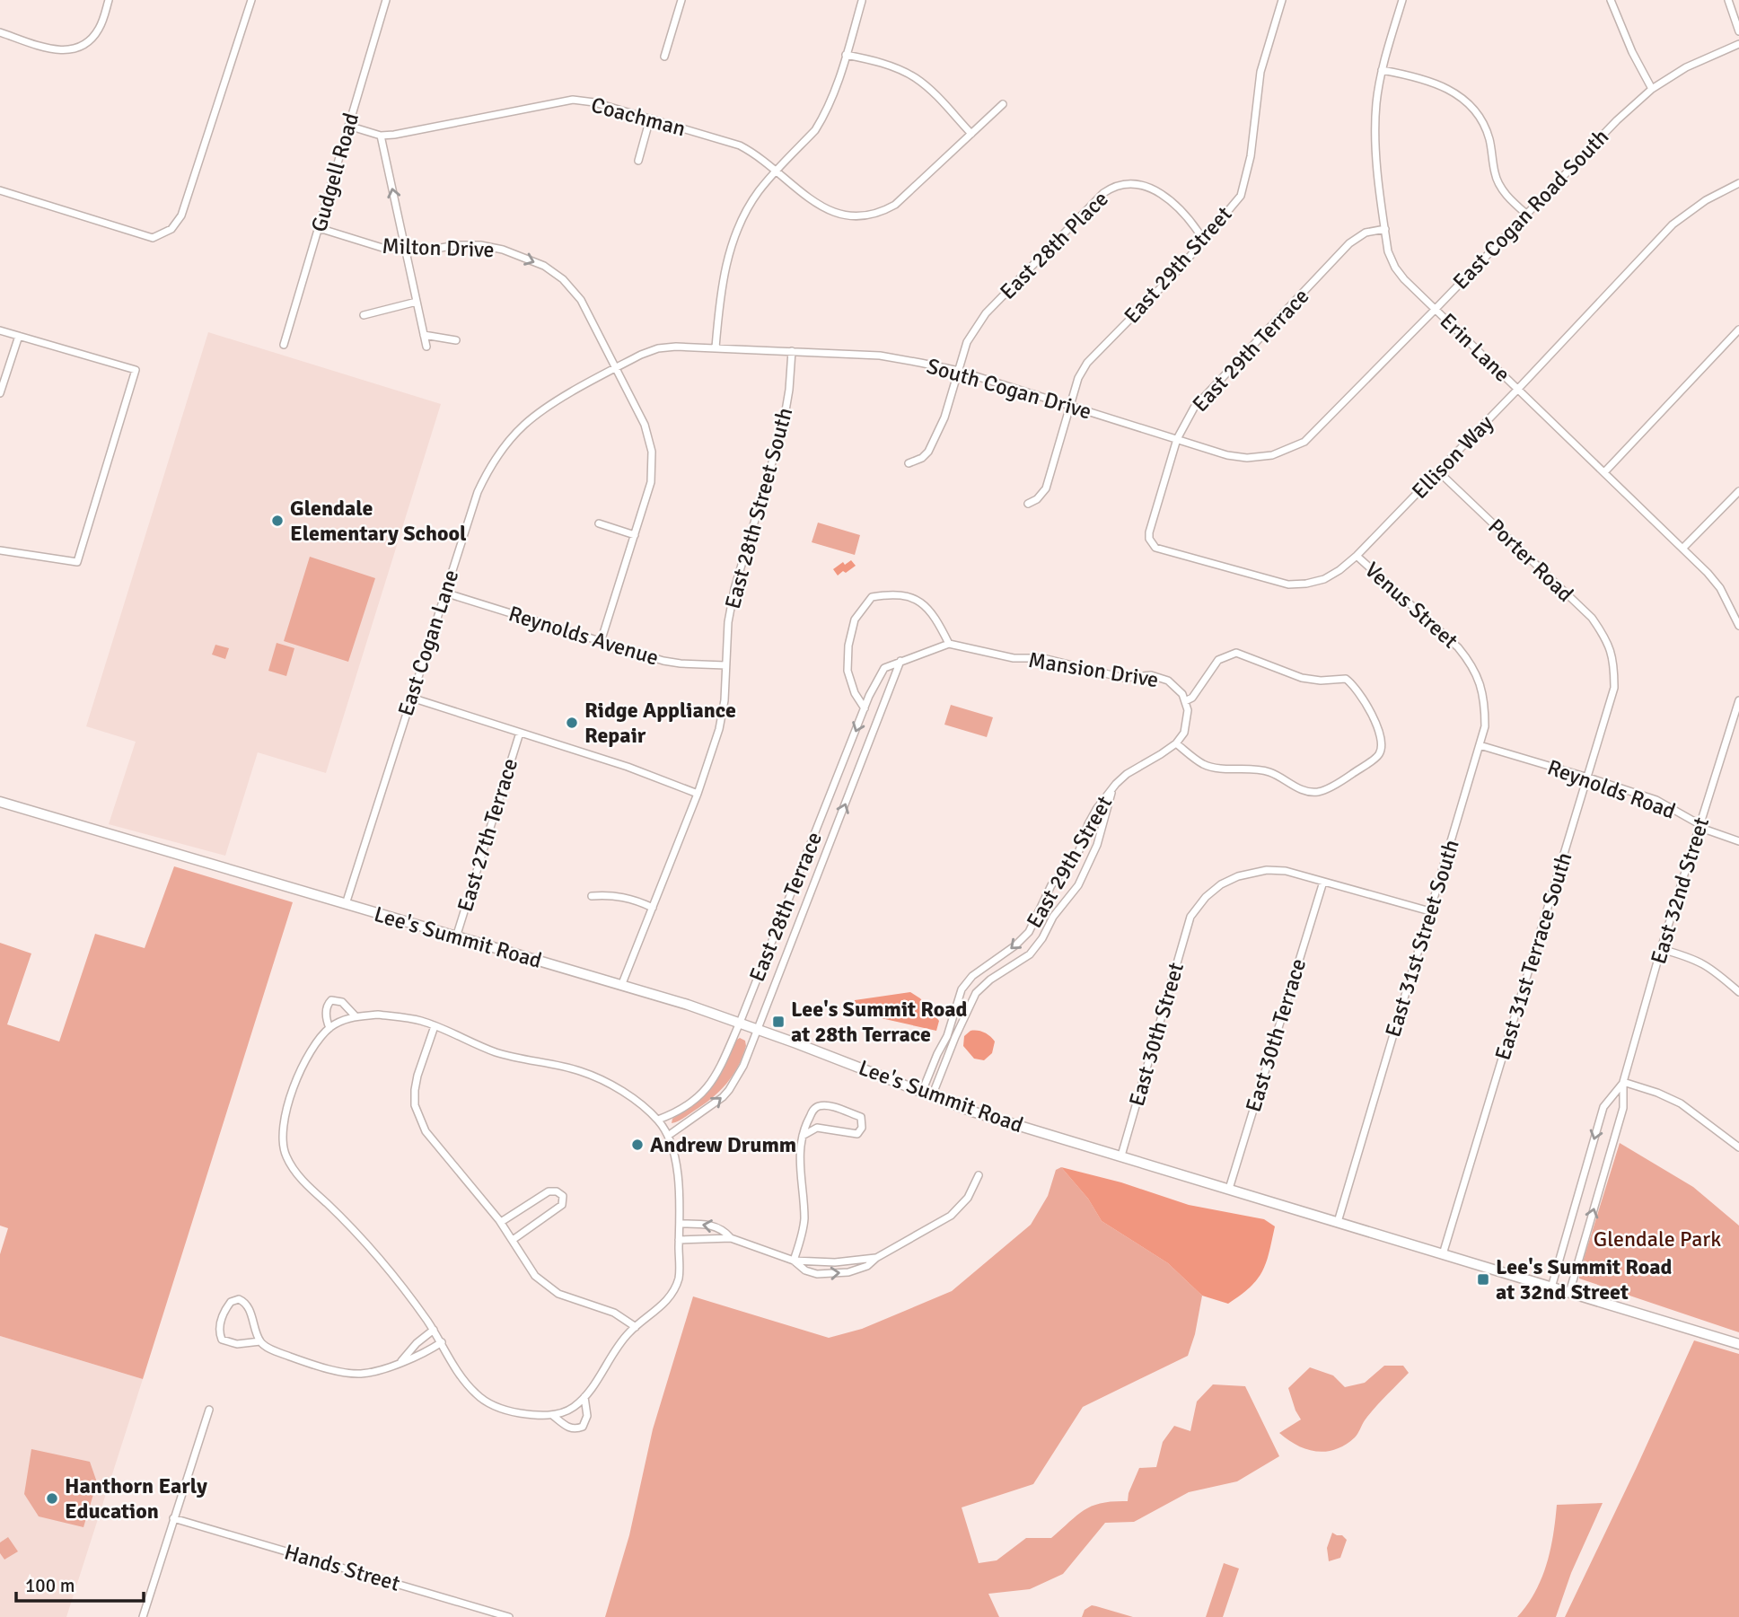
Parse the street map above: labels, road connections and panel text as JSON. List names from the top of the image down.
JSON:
{
  "streets": {
    "main road": ["Lee's Summit Road"],
    "street": [
      "Coachman",
      "Gudgell Road",
      "East Cogan Road South",
      "East 28th Place",
      "Milton Drive",
      "East 29th Street",
      "Erin Lane",
      "East 29th Terrace",
      "South Cogan Drive",
      "Ellison Way",
      "East 28th Street South",
      "Porter Road",
      "Venus Street",
      "Reynolds Avenue",
      "East Cogan Lane",
      "Mansion Drive",
      "Reynolds Road",
      "East 27th Terrace",
      "East 32nd Street",
      "East 28th Terrace",
      "East 31st Street South",
      "East 31st Terrace South",
      "East 30th Street",
      "East 30th Terrace",
      "Hands Street"
    ]
  },
  "crossings": [
    ["Coachman", "Gudgell Road"],
    ["Gudgell Road", "Milton Drive"],
    ["East Cogan Road South", "Erin Lane"],
    ["East Cogan Road South", "South Cogan Drive"],
    ["East 28th Place", "East 29th Street"],
    ["East 28th Place", "South Cogan Drive"],
    ["Milton Drive", "South Cogan Drive"],
    ["Milton Drive", "East Cogan Lane"],
    ["East 29th Street", "South Cogan Drive"],
    ["East 29th Street", "Mansion Drive"],
    ["East 29th Street", "Lee's Summit Road"],
    ["Erin Lane", "East 29th Terrace"],
    ["Erin Lane", "Ellison Way"],
    ["East 29th Terrace", "South Cogan Drive"],
    ["East 29th Terrace", "Ellison Way"],
    ["South Cogan Drive", "East 28th Street South"],
    ["South Cogan Drive", "East Cogan Lane"],
    ["Ellison Way", "Porter Road"],
    ["Ellison Way", "Venus Street"],
    ["East 28th Street South", "Reynolds Avenue"],
    ["East 28th Street South", "Lee's Summit Road"],
    ["Porter Road", "East 31st Terrace South"],
    ["Venus Street", "East 31st Street South"],
    ["Reynolds Avenue", "East Cogan Lane"],
    ["East Cogan Lane", "Lee's Summit Road"],
    ["Mansion Drive", "East 28th Terrace"],
    ["Reynolds Road", "East 32nd Street"],
    ["Reynolds Road", "East 31st Street South"],
    ["Reynolds Road", "East 31st Terrace South"],
    ["East 27th Terrace", "Lee's Summit Road"],
    ["East 32nd Street", "Lee's Summit Road"],
    ["East 28th Terrace", "Lee's Summit Road"],
    ["Lee's Summit Road", "East 31st Street South"],
    ["Lee's Summit Road", "East 31st Terrace South"],
    ["Lee's Summit Road", "East 30th Street"],
    ["Lee's Summit Road", "East 30th Terrace"],
    ["East 30th Street", "East 30th Terrace"]
  ],
  "one_way": ["Milton Drive"],
  "parks": ["Glendale Park"],
  "places": {
    "other": [
      "Glendale Elementary School",
      "Ridge Appliance Repair",
      "Andrew Drumm",
      "Hanthorn Early Education"
    ],
    "transit": ["Lee's Summit Road at 28th Terrace", "Lee's Summit Road at 32nd Street"]
  },
  "scale_bar": "100 m"
}
